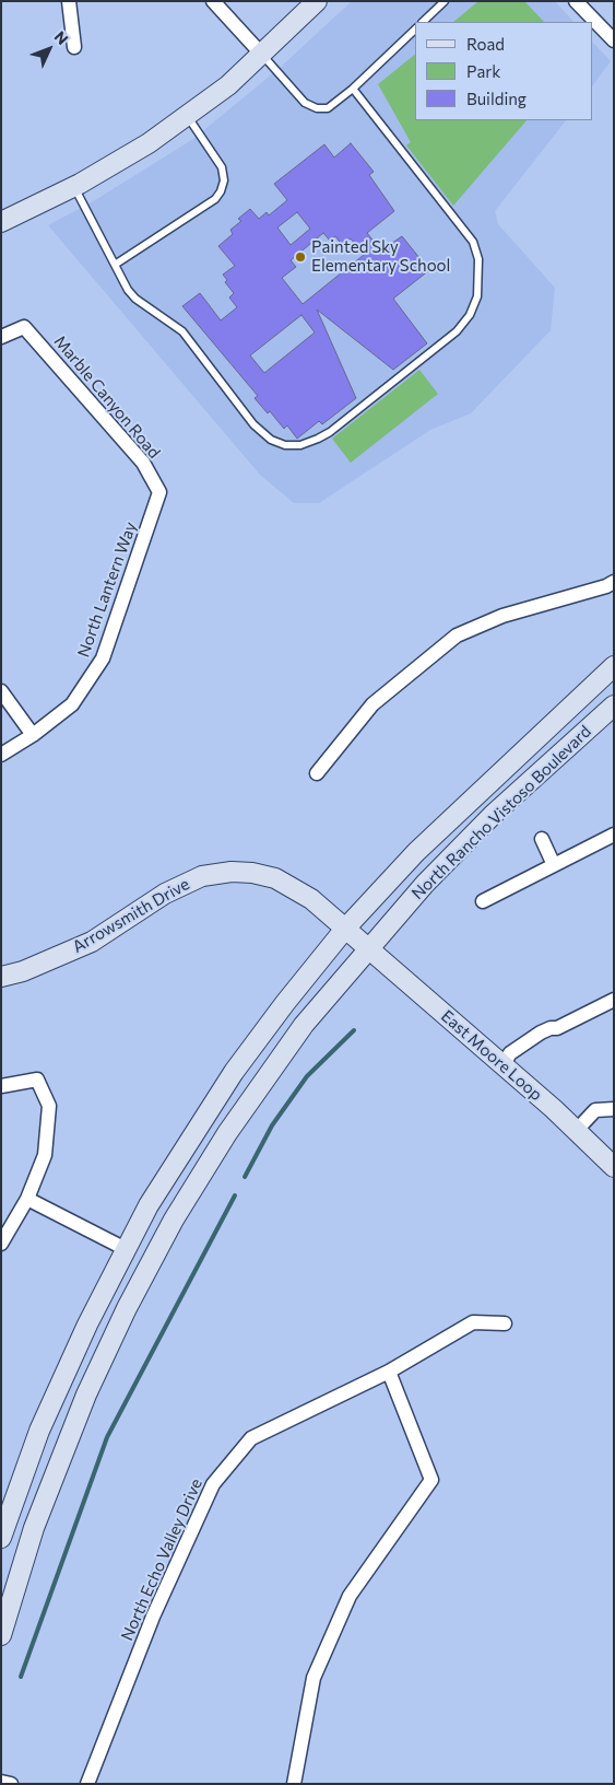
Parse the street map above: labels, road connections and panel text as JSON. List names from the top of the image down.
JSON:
{
  "streets": {
    "main road": ["North Rancho Vistoso Boulevard", "Arrowsmith Drive", "East Moore Loop"],
    "street": ["Marble Canyon Road", "North Lantern Way", "North Echo Valley Drive"]
  },
  "crossings": [
    ["Marble Canyon Road", "North Lantern Way"],
    ["North Rancho Vistoso Boulevard", "Arrowsmith Drive"],
    ["North Rancho Vistoso Boulevard", "East Moore Loop"],
    ["Arrowsmith Drive", "East Moore Loop"]
  ],
  "places": ["Painted Sky Elementary School"],
  "legend": ["Road", "Park", "Building"],
  "north": "top right"
}
